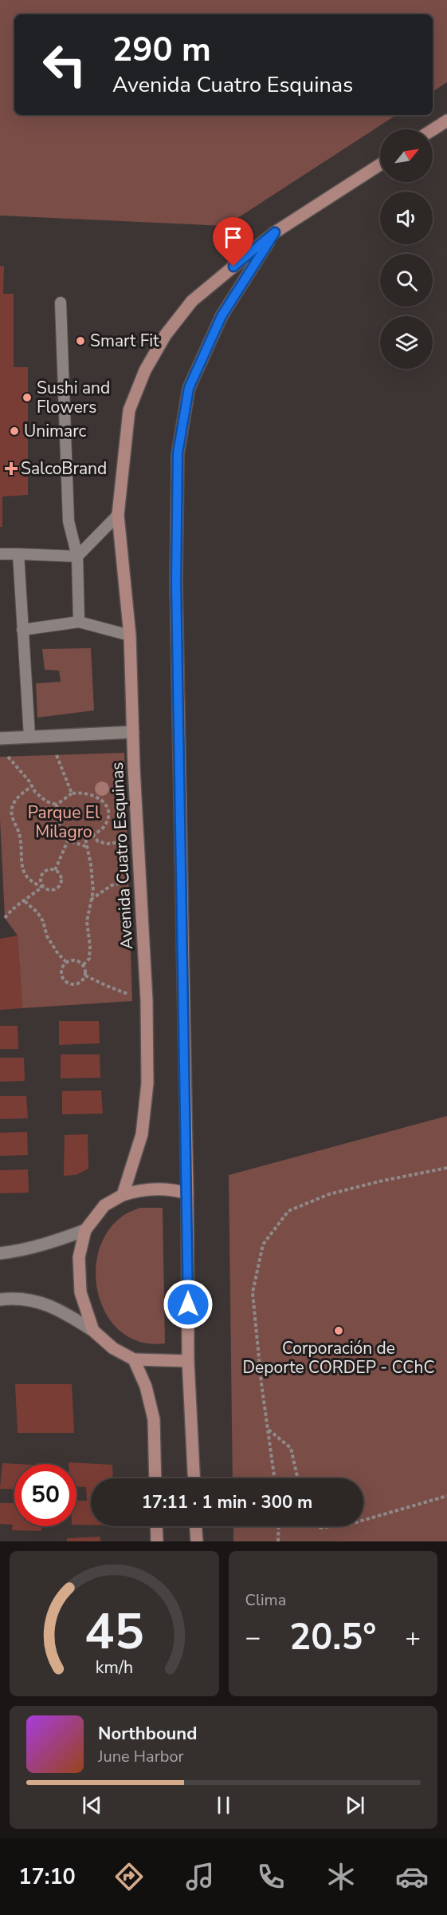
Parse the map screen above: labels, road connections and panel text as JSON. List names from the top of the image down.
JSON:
{
  "streets": {
    "main road": ["Avenida Cuatro Esquinas"]
  },
  "parks": ["Parque El Milagro"],
  "places": {
    "other": [
      "Smart Fit",
      "Sushi and Flowers",
      "Unimarc",
      "Corporación de Deporte CORDEP - CChC"
    ],
    "health": ["SalcoBrand"]
  },
  "north": "top right",
  "page": {
    "turn": ["290 m", "Avenida Cuatro Esquinas"],
    "limit": "50",
    "trip": "17:11 · 1 min · 300 m",
    "tile": "Clima",
    "heat": ["−", "20.5°", "+"],
    "song": ["Northbound", "June Harbor"],
    "tabs": "17:10",
    "gauge": ["45", "km/h"]
  }
}
